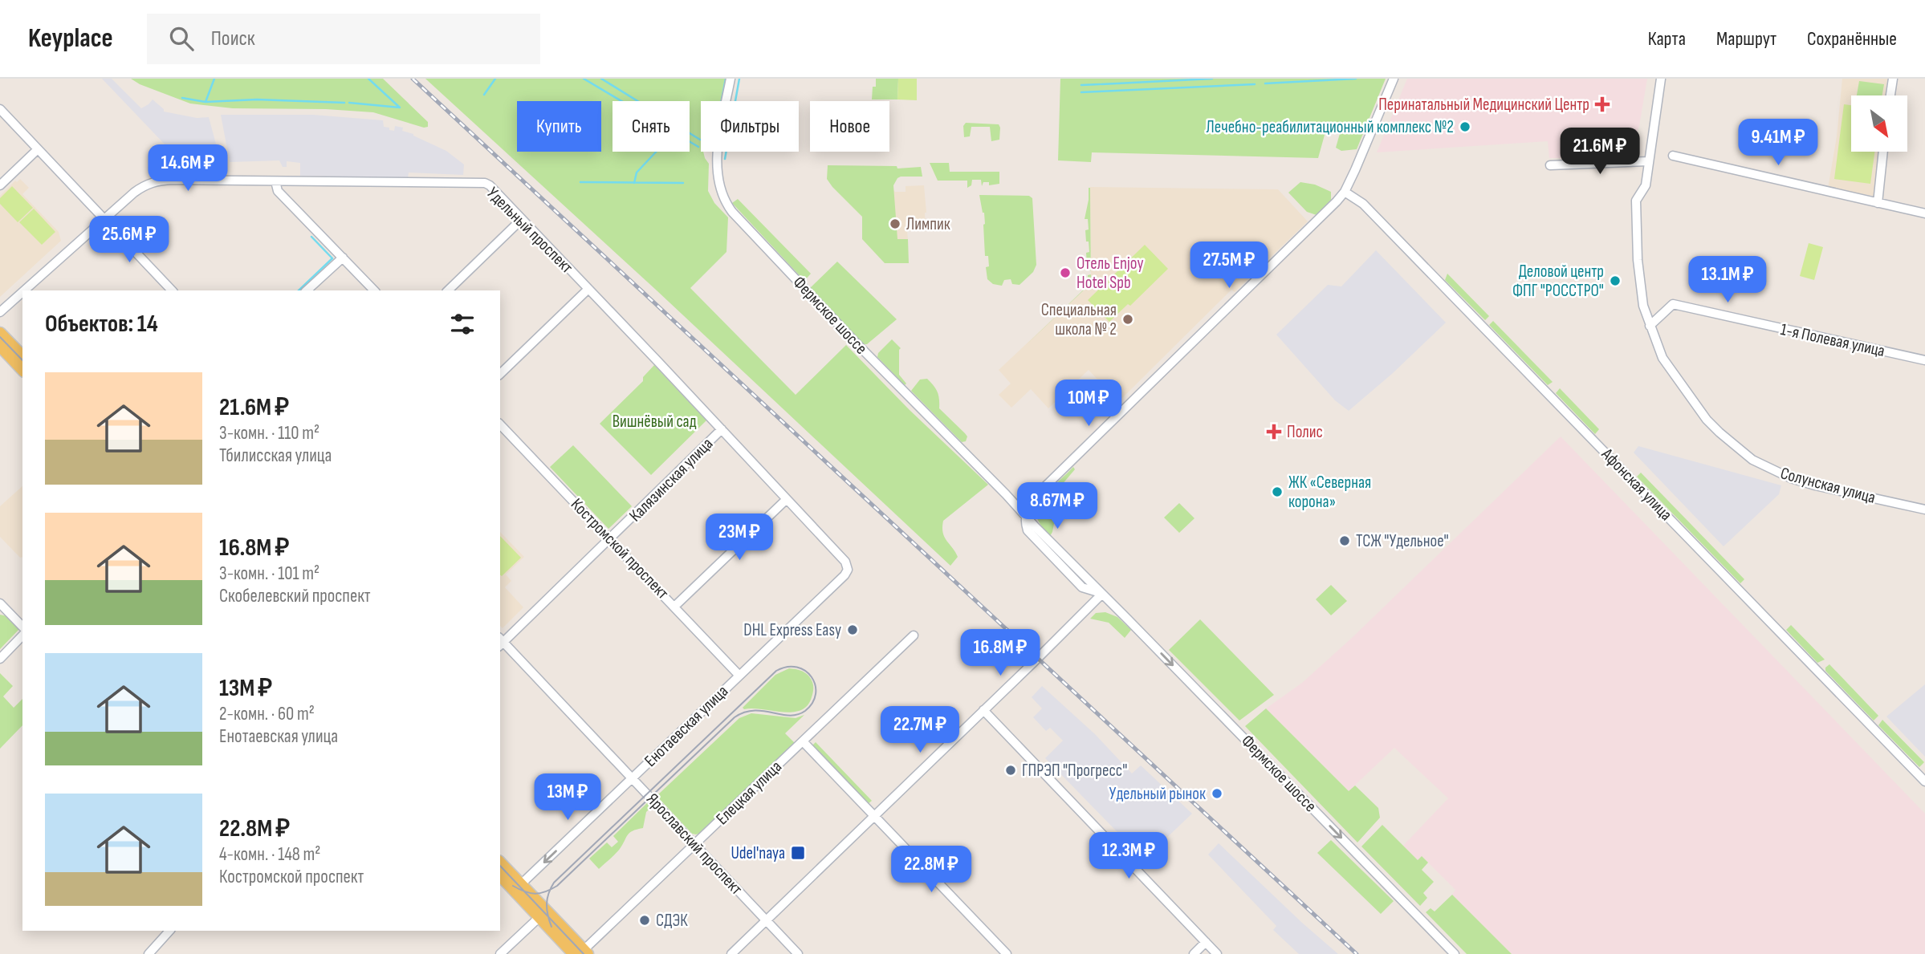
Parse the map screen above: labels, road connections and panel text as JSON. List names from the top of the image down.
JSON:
{
  "streets": {
    "street": [
      "Удельный проспект",
      "Фермское шоссе",
      "1-я Полевая улица",
      "Калязинская улица",
      "Афонская улица",
      "Солунская улица",
      "Костромской проспект",
      "Енотаевская улица",
      "Елецкая улица",
      "Ярославский проспект"
    ]
  },
  "crossings": [
    ["Удельный проспект", "Калязинская улица"],
    ["Удельный проспект", "Енотаевская улица"],
    ["1-я Полевая улица", "Солунская улица"],
    ["Калязинская улица", "Костромской проспект"],
    ["Калязинская улица", "Ярославский проспект"],
    ["Костромской проспект", "Енотаевская улица"],
    ["Енотаевская улица", "Ярославский проспект"],
    ["Елецкая улица", "Ярославский проспект"]
  ],
  "one_way": ["Фермское шоссе"],
  "parks": ["Вишнёвый сад"],
  "places": {
    "health": ["Перинатальный Медицинский Центр", "Полис"],
    "other": [
      "Лечебно-реабилитационный комплекс №2",
      "Лимпик",
      "Отель Enjoy Hotel Spb",
      "Деловой центр ФПГ \"РОССТРО\"",
      "Специальная школа № 2",
      "ЖК «Северная корона»",
      "ТСЖ \"Удельное\"",
      "DHL Express Easy",
      "ГПРЭП \"Прогресс\"",
      "Удельный рынок",
      "СДЭК"
    ],
    "transit": ["Udel'naya"]
  },
  "north": "bottom right",
  "page": {
    "header": "Keyplace",
    "search": "Поиск",
    "nav": ["Карта", "Маршрут", "Сохранённые"],
    "chip": [
      "Купить",
      "Снять",
      "Фильтры",
      "Новое"
    ],
    "price": [
      "9.41M ₽",
      "21.6M ₽",
      "14.6M ₽",
      "25.6M ₽",
      "27.5M ₽",
      "13.1M ₽",
      "10M ₽",
      "8.67M ₽",
      "23M ₽",
      "16.8M ₽",
      "22.7M ₽",
      "13M ₽",
      "12.3M ₽",
      "22.8M ₽"
    ],
    "heading": "Объектов: 14",
    "list": [
      {
        "name": "21.6M ₽",
        "note": "3-комн. · 110 m² · Тбилисская улица"
      },
      {
        "name": "16.8M ₽",
        "note": "3-комн. · 101 m² · Скобелевский проспект"
      },
      {
        "name": "13M ₽",
        "note": "2-комн. · 60 m² · Енотаевская улица"
      },
      {
        "name": "22.8M ₽",
        "note": "4-комн. · 148 m² · Костромской проспект"
      }
    ]
  }
}
